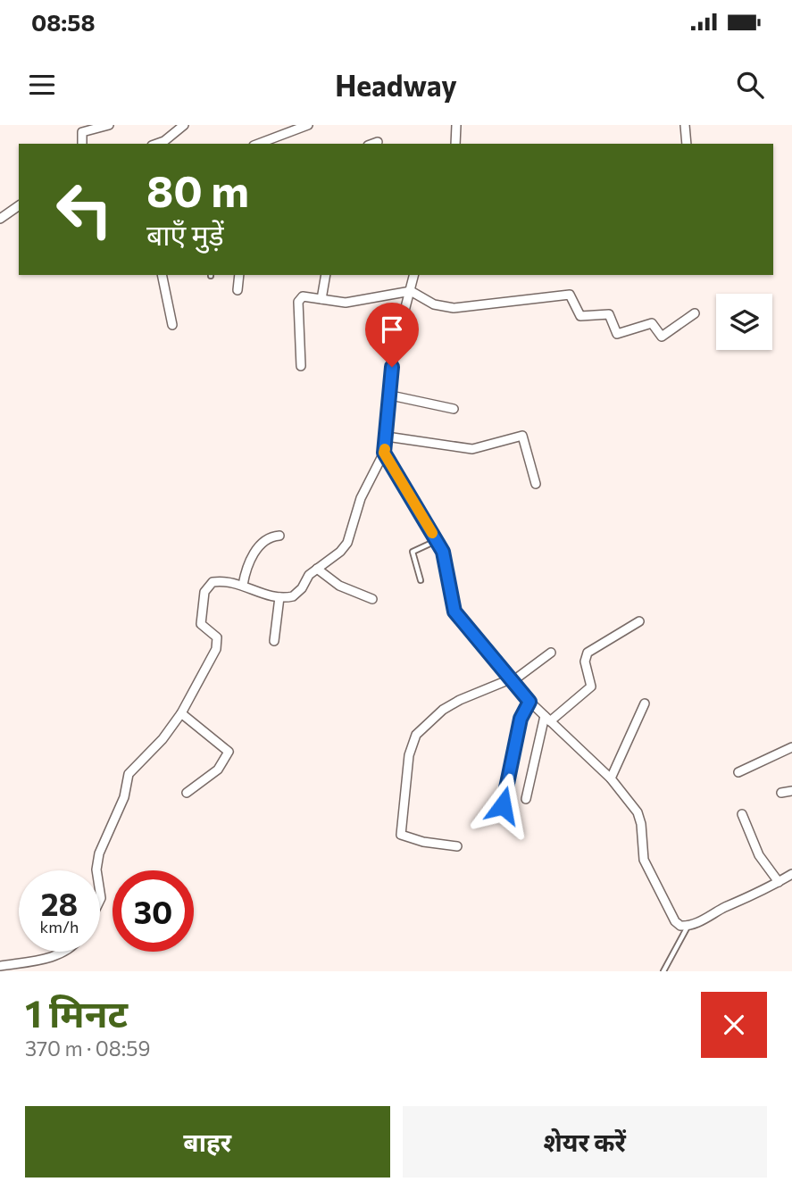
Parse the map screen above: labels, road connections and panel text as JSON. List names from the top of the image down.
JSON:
{
  "page": {
    "status": "08:58",
    "header": "Headway",
    "turn": ["80 m", "बाएँ मुड़ें"],
    "speed": "28 km/h",
    "limit": "30",
    "heading": ["1 मिनट", "370 m · 08:59"],
    "buttons": ["बाहर", "शेयर करें"]
  }
}
